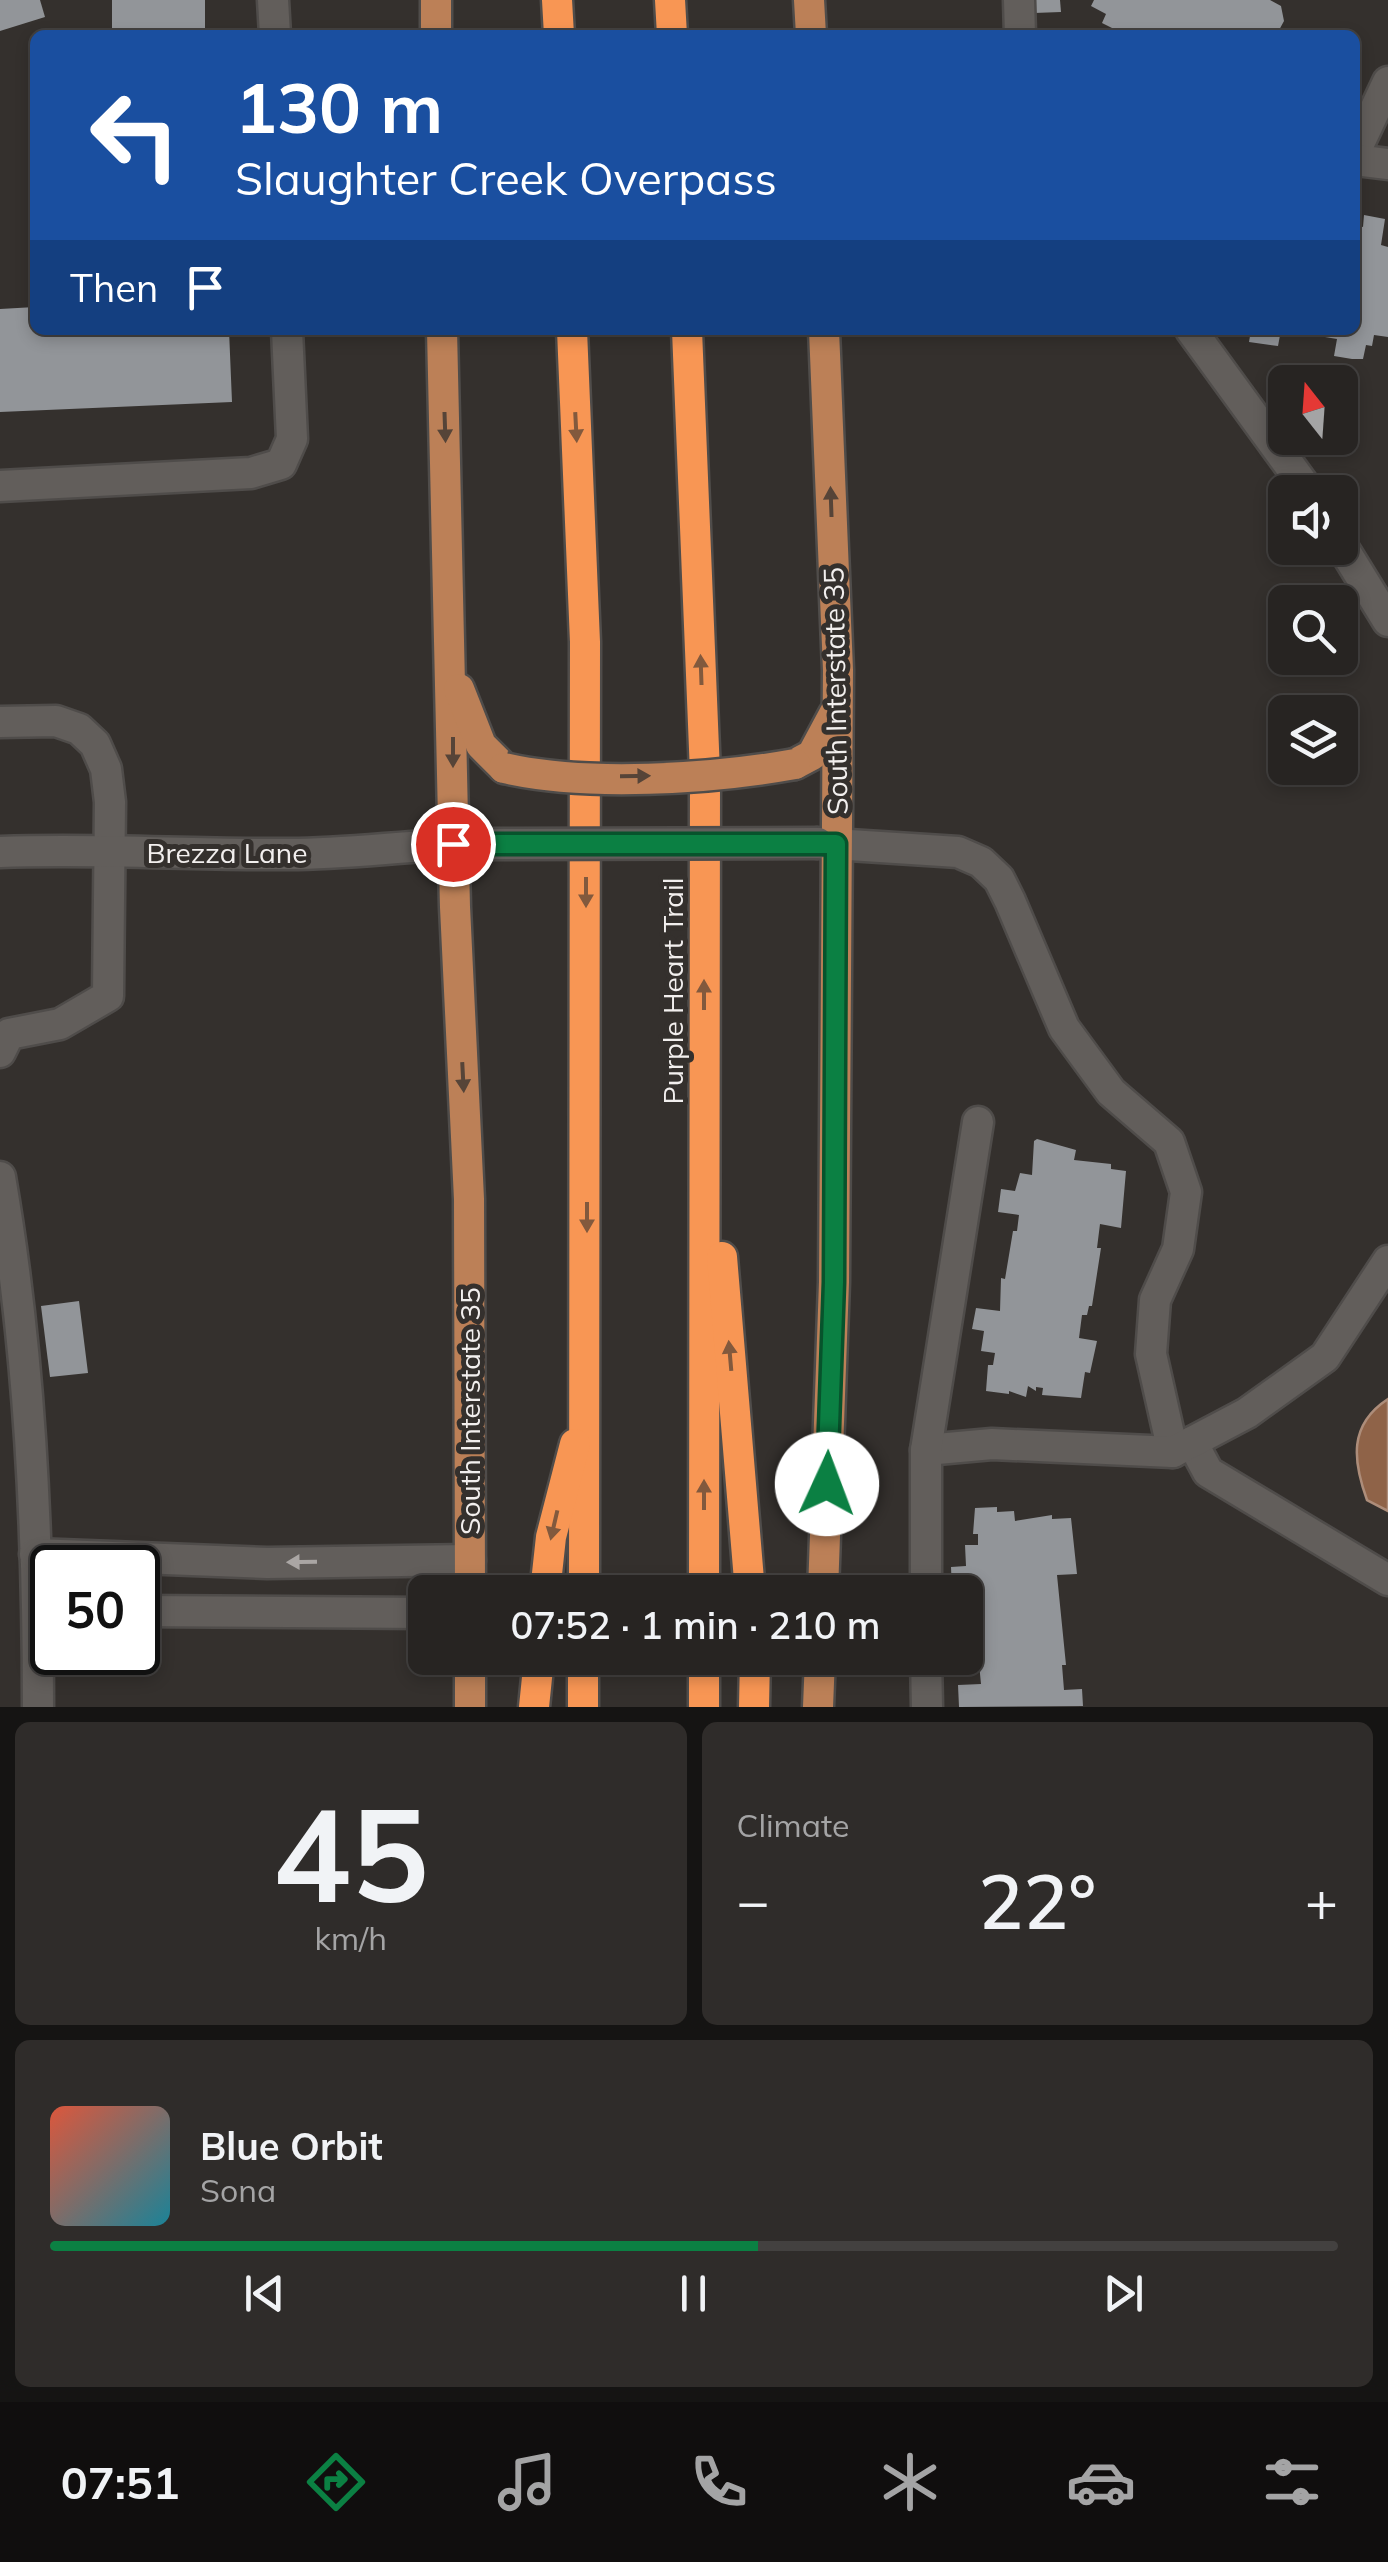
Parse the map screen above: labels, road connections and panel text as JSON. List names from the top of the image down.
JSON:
{
  "streets": {
    "highway": ["Purple Heart Trail"],
    "main road": ["South Interstate 35"],
    "street": ["Brezza Lane"]
  },
  "crossings": [
    ["South Interstate 35", "Brezza Lane"]
  ],
  "north": "top",
  "page": {
    "turn": ["130 m", "Slaughter Creek Overpass"],
    "then": "Then",
    "limit": "50",
    "trip": "07:52 · 1 min · 210 m",
    "tile": [
      ["45", "km/h"],
      "Climate"
    ],
    "heat": ["−", "22°", "+"],
    "song": ["Blue Orbit", "Sona"],
    "tabs": "07:51"
  }
}
